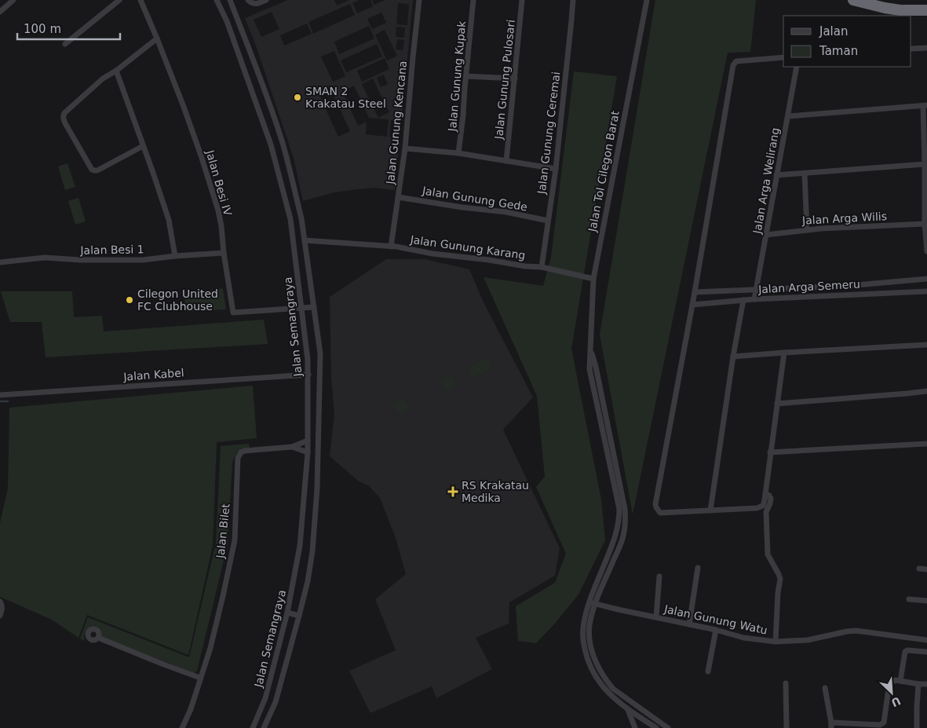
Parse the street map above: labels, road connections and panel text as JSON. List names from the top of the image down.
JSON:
{
  "streets": {
    "street": [
      "Jalan Gunung Kupak",
      "Jalan Gunung Pulosari",
      "Jalan Gunung Kencana",
      "Jalan Gunung Ceremai",
      "Jalan Tol Cilegon Barat",
      "Jalan Arga Welirang",
      "Jalan Besi IV",
      "Jalan Gunung Gede",
      "Jalan Arga Wilis",
      "Jalan Gunung Karang",
      "Jalan Besi 1",
      "Jalan Arga Semeru",
      "Jalan Semangraya",
      "Jalan Kabel",
      "Jalan Bilet",
      "Jalan Gunung Watu"
    ]
  },
  "crossings": [
    ["Jalan Gunung Kencana", "Jalan Gunung Gede"],
    ["Jalan Gunung Kencana", "Jalan Gunung Karang"],
    ["Jalan Gunung Ceremai", "Jalan Gunung Gede"],
    ["Jalan Gunung Ceremai", "Jalan Gunung Karang"],
    ["Jalan Tol Cilegon Barat", "Jalan Gunung Karang"],
    ["Jalan Tol Cilegon Barat", "Jalan Gunung Watu"],
    ["Jalan Arga Welirang", "Jalan Arga Wilis"],
    ["Jalan Arga Welirang", "Jalan Arga Semeru"],
    ["Jalan Besi IV", "Jalan Besi 1"],
    ["Jalan Besi IV", "Jalan Semangraya"],
    ["Jalan Gunung Karang", "Jalan Semangraya"],
    ["Jalan Semangraya", "Jalan Kabel"],
    ["Jalan Semangraya", "Jalan Bilet"]
  ],
  "places": {
    "other": ["SMAN 2 Krakatau Steel", "Cilegon United FC Clubhouse"],
    "health": ["RS Krakatau Medika"]
  },
  "legend": ["Jalan", "Taman"],
  "scale_bar": "100 m",
  "north": "bottom right"
}
